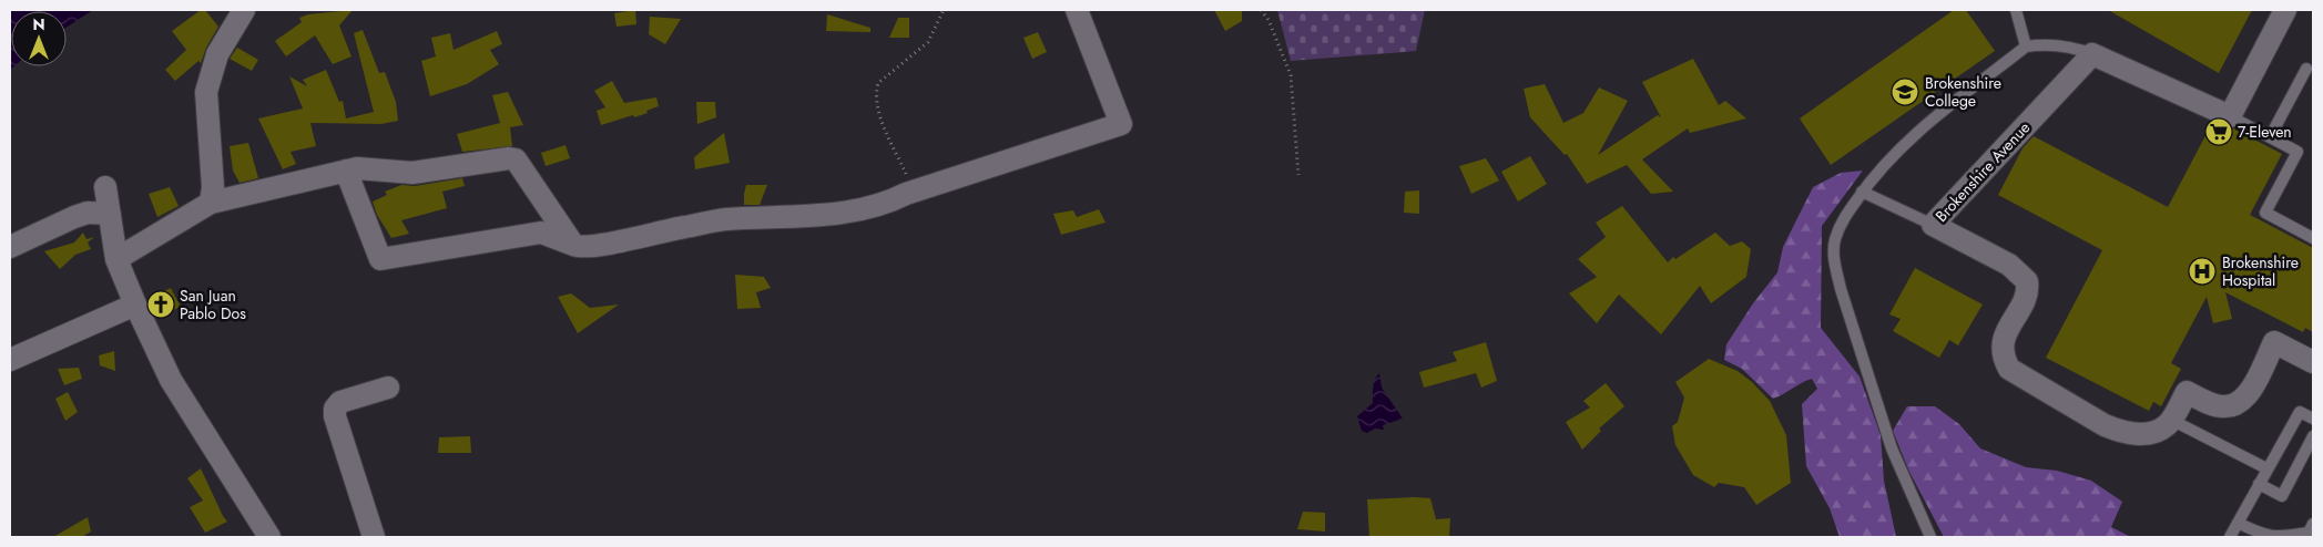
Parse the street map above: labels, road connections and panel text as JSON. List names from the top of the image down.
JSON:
{
  "streets": {
    "street": ["Brokenshire Avenue"]
  },
  "places": {
    "school or university": ["Brokenshire College"],
    "supermarket": ["7-Eleven"],
    "hospital": ["Brokenshire Hospital"],
    "church": ["San Juan Pablo Dos"]
  },
  "north": "top"
}
